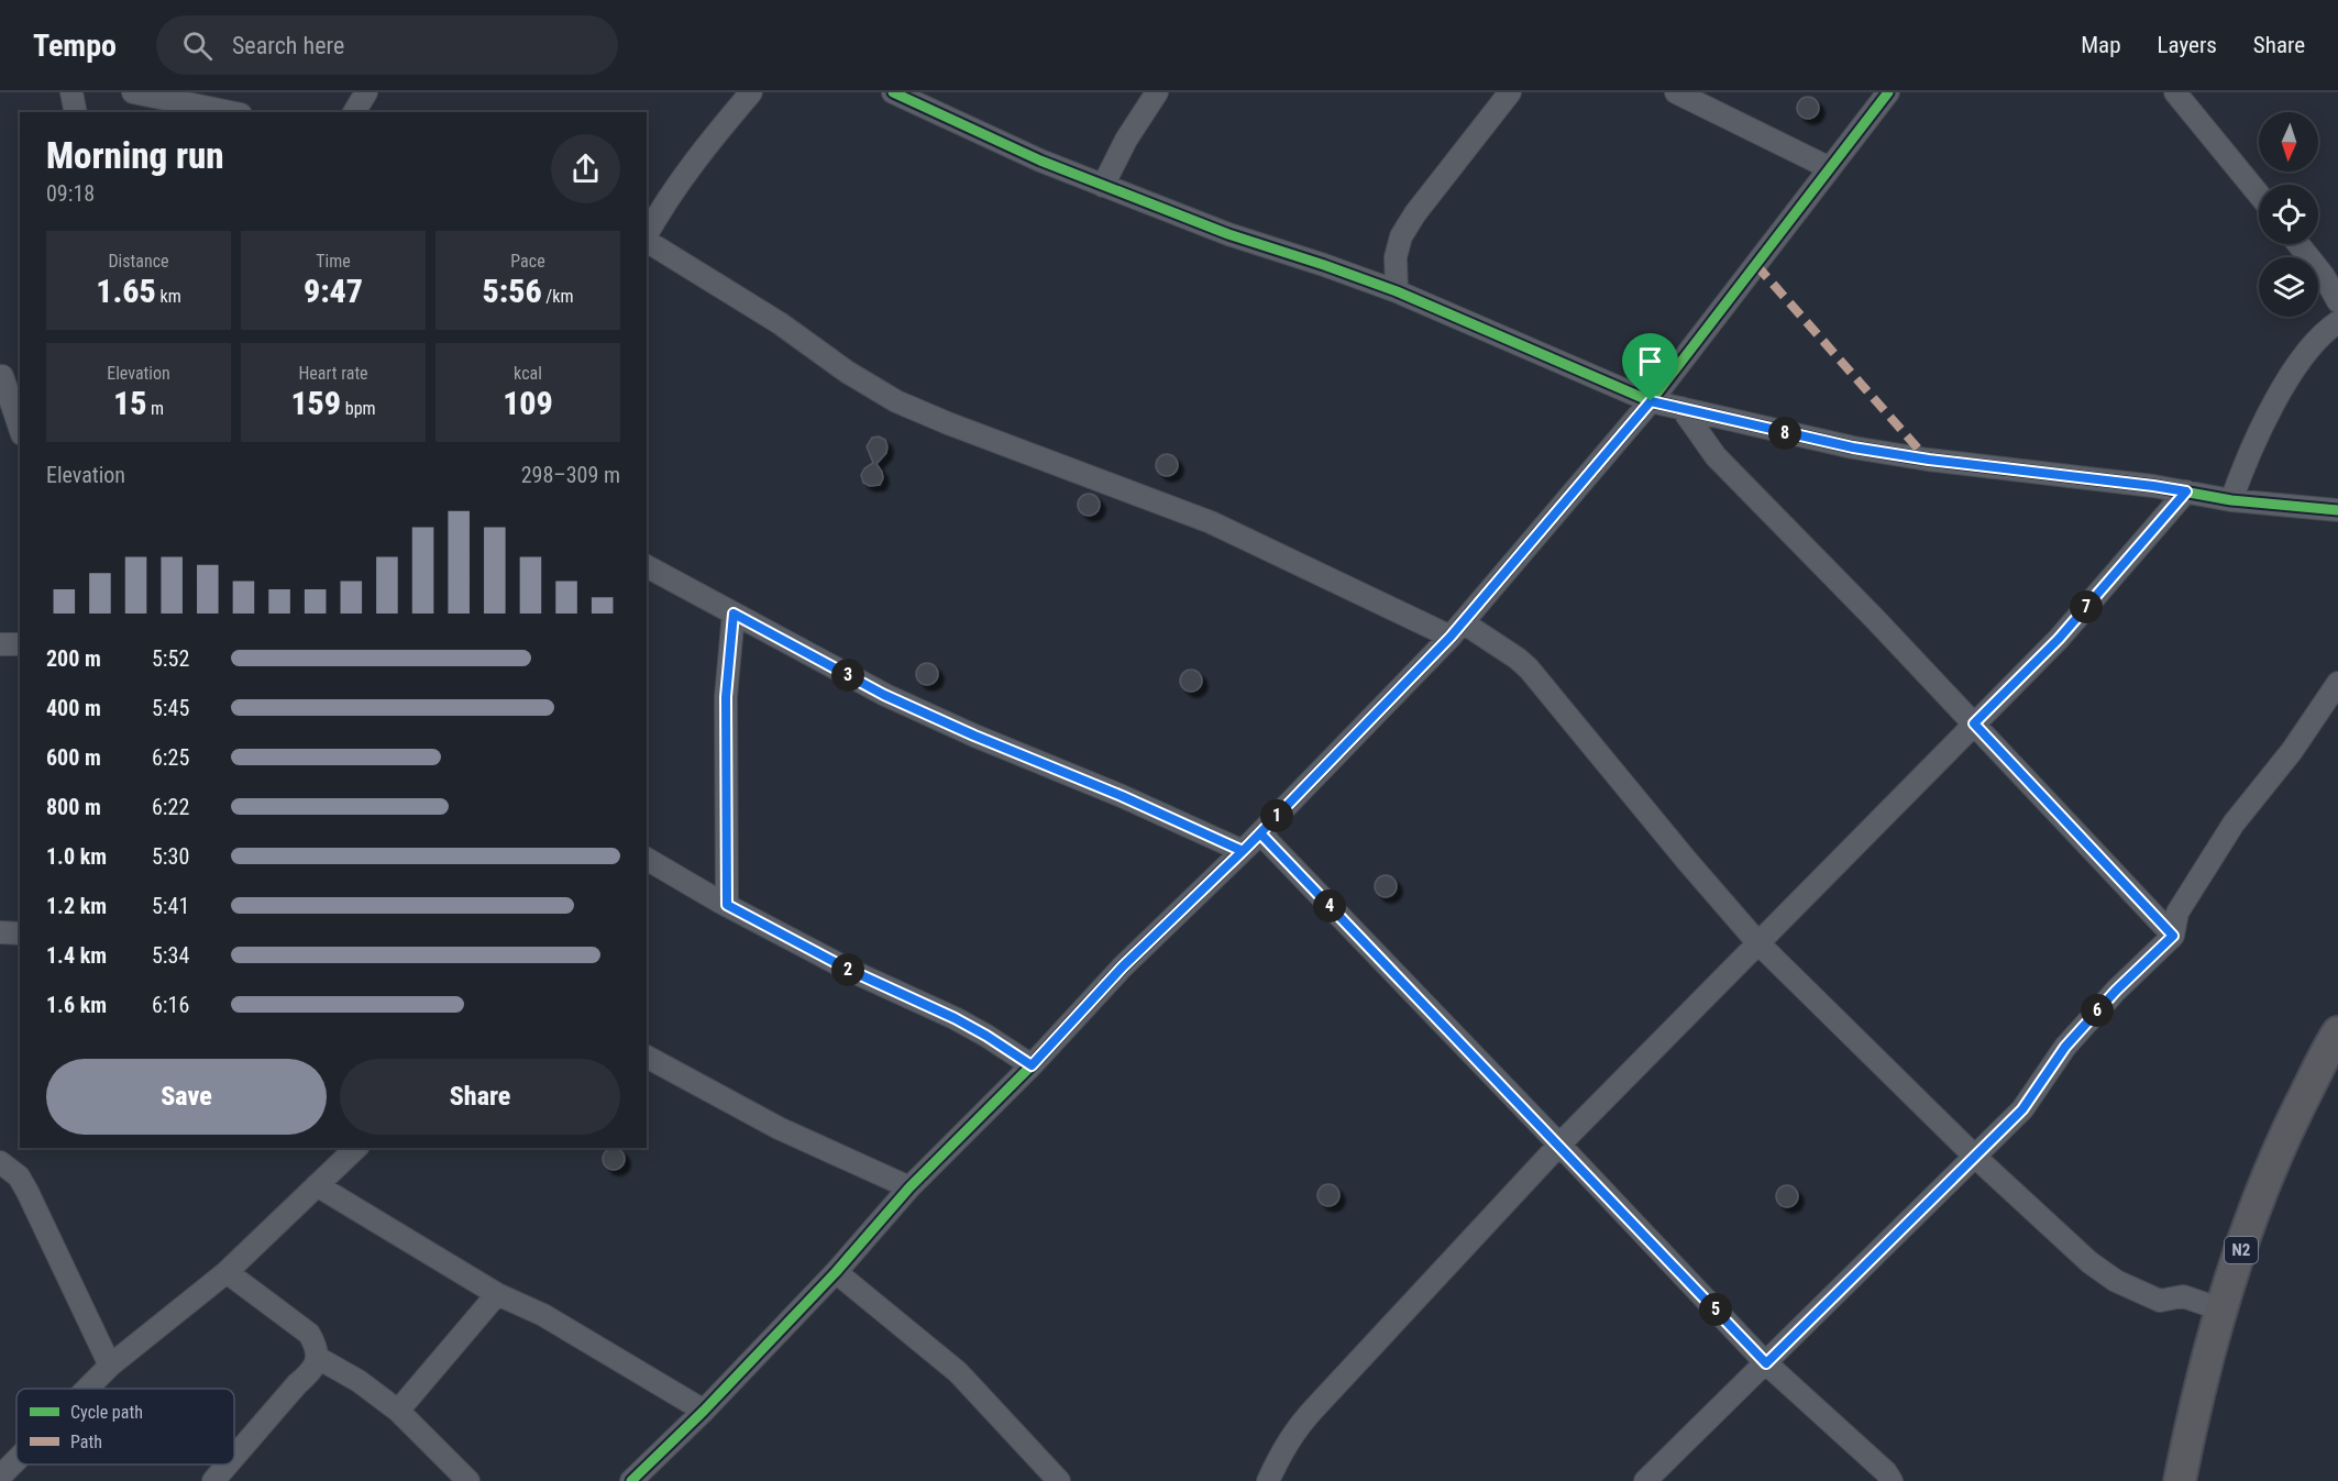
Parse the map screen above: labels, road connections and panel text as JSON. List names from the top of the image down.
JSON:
{
  "streets": {
    "highway": ["N2"]
  },
  "legend": ["Cycle path", "Path"],
  "north": "bottom",
  "page": {
    "header": "Tempo",
    "search": "Search here",
    "nav": ["Map", "Layers", "Share"],
    "heading": ["Morning run", "09:18"],
    "stats": [
      ["Distance", "1.65 km"],
      ["Time", "9:47"],
      ["Pace", "5:56 /km"],
      ["Elevation", "15 m"],
      ["Heart rate", "159 bpm"],
      ["kcal", "109"]
    ],
    "pins": [
      "8",
      "7",
      "3",
      "1",
      "4",
      "2",
      "6",
      "5"
    ],
    "chart": ["Elevation", "298–309 m"],
    "list": [
      {
        "name": "200 m",
        "note": "5:52"
      },
      {
        "name": "400 m",
        "note": "5:45"
      },
      {
        "name": "600 m",
        "note": "6:25"
      },
      {
        "name": "800 m",
        "note": "6:22"
      },
      {
        "name": "1.0 km",
        "note": "5:30"
      },
      {
        "name": "1.2 km",
        "note": "5:41"
      },
      {
        "name": "1.4 km",
        "note": "5:34"
      },
      {
        "name": "1.6 km",
        "note": "6:16"
      }
    ],
    "buttons": ["Save", "Share"]
  }
}
